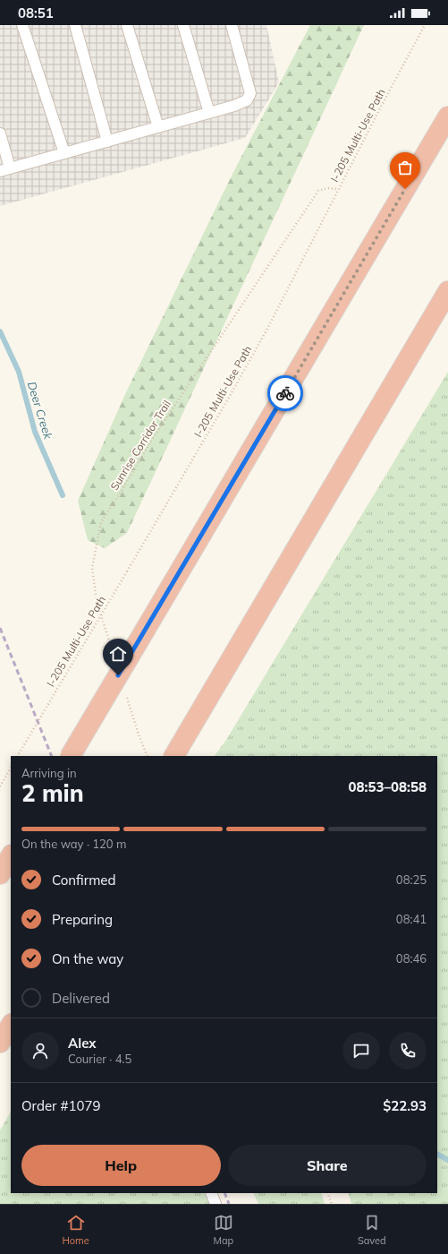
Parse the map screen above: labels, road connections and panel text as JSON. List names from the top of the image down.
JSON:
{
  "streets": {
    "path": ["I-205 Multi-Use Path", "Sunrise Corridor Trail"]
  },
  "crossings": [
    ["I-205 Multi-Use Path", "Sunrise Corridor Trail"]
  ],
  "water": ["Deer Creek"],
  "page": {
    "status": "08:51",
    "heading": ["2 min", "Arriving in", "08:53–08:58"],
    "panel": [
      "Alex",
      "Courier · 4.5",
      "Order #1079",
      "$22.93"
    ],
    "bar": "On the way · 120 m",
    "list": [
      ["Confirmed", "08:25"],
      ["Preparing", "08:41"],
      ["On the way", "08:46"],
      "Delivered"
    ],
    "buttons": ["Help", "Share"],
    "tabs": ["Home", "Map", "Saved"]
  }
}
